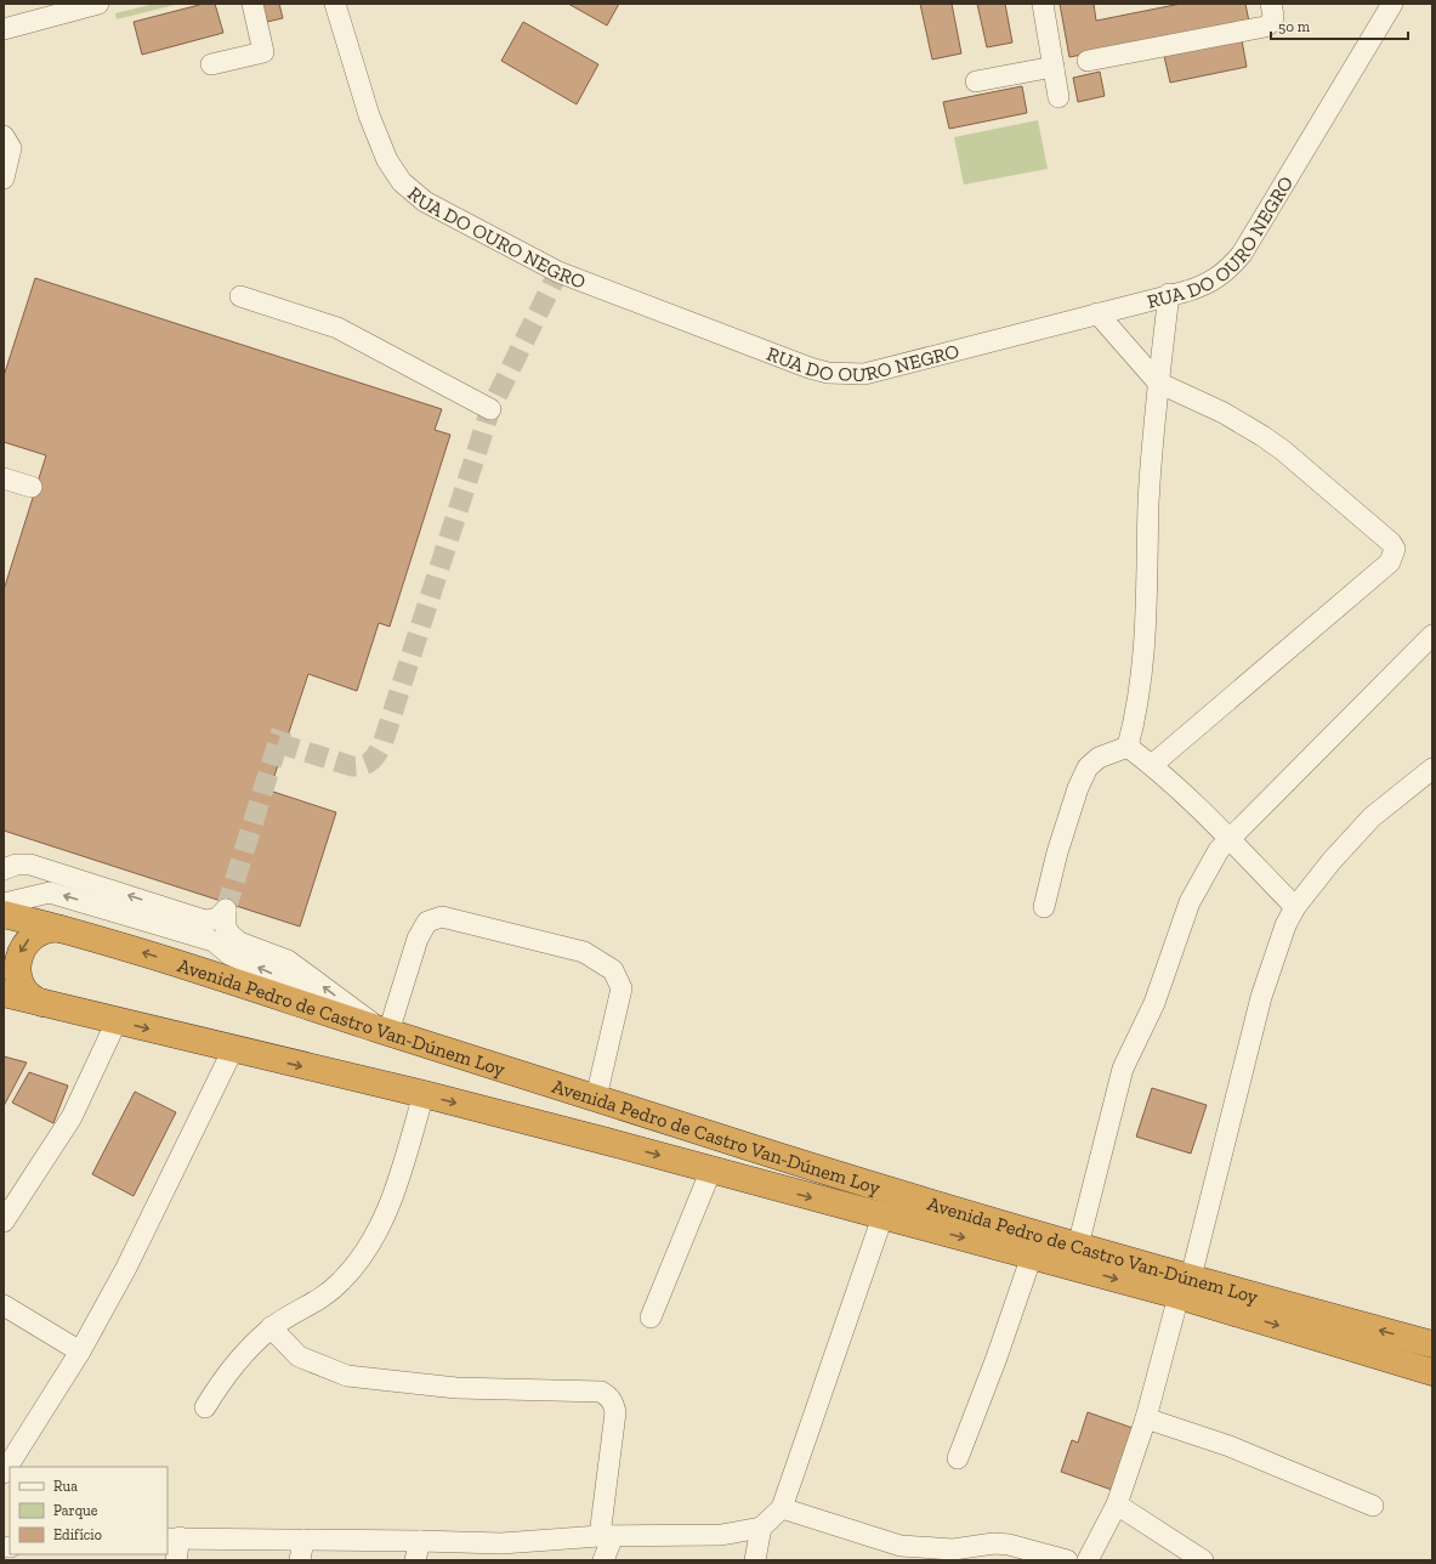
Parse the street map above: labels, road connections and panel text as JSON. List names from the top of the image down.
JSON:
{
  "streets": {
    "highway": ["Avenida Pedro de Castro Van-Dúnem Loy"],
    "street": ["RUA DO OURO NEGRO"]
  },
  "legend": ["Rua", "Parque", "Edifício"],
  "scale_bar": "50 m"
}
